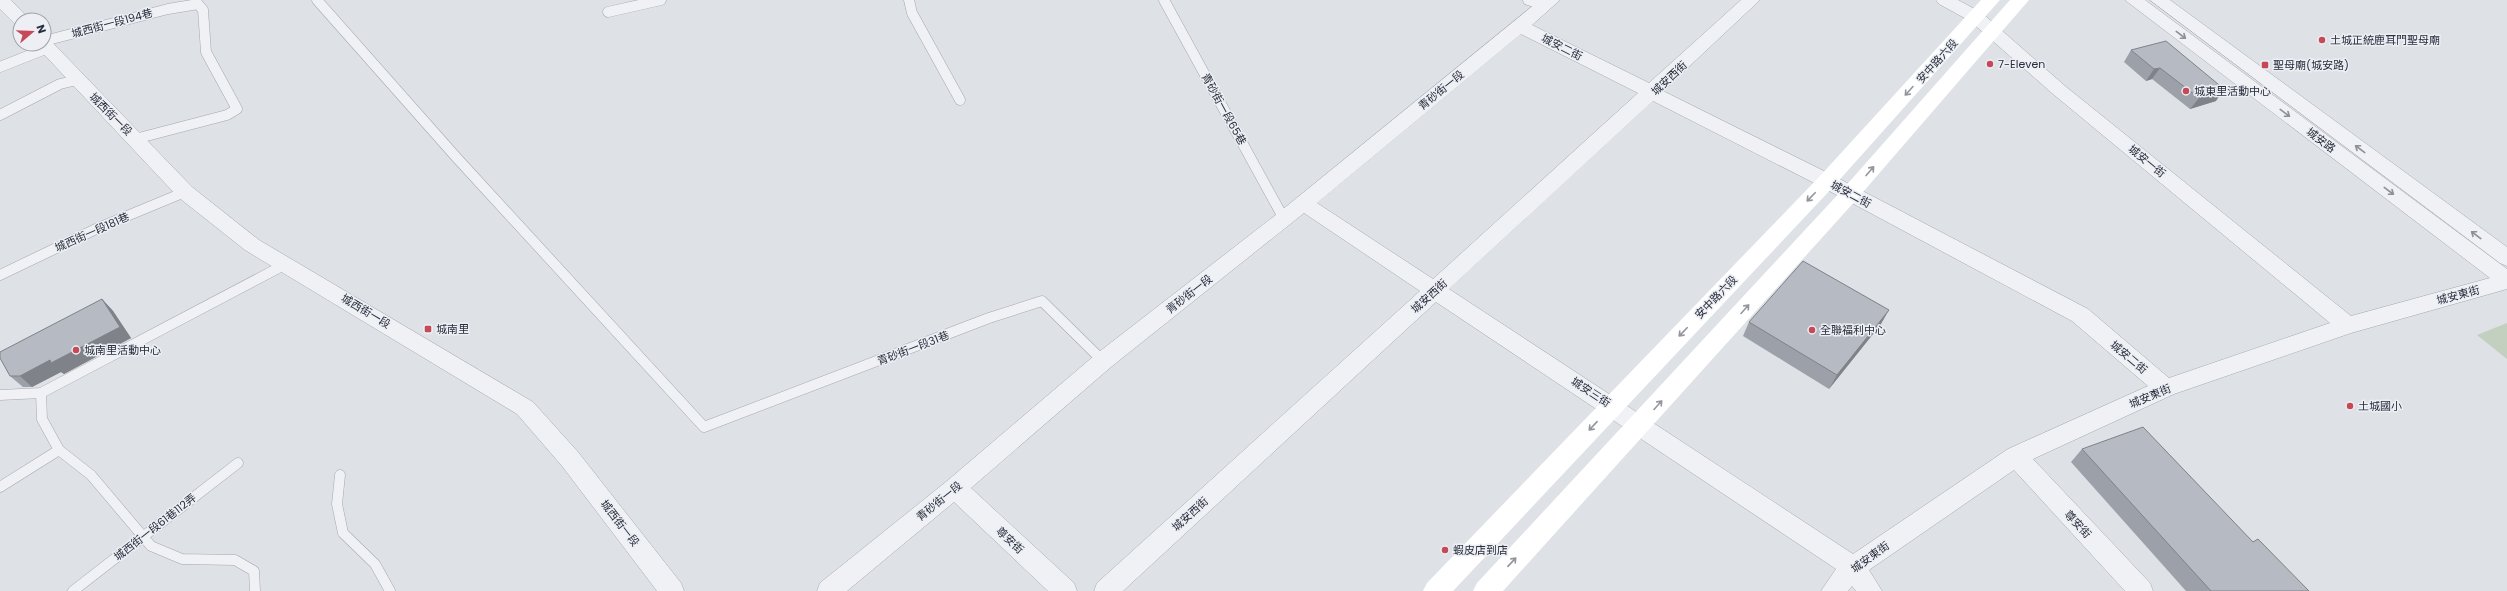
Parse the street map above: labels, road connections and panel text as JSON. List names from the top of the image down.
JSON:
{
  "streets": {
    "street": [
      "城安二街",
      "安中路六段",
      "城安西街",
      "青砂街一段",
      "城西街一段",
      "城安路",
      "城安一街",
      "城安東街",
      "城安三街",
      "尊安街"
    ],
    "lane": [
      "城西街一段194巷",
      "青砂街一段65巷",
      "城西街一段181巷",
      "青砂街一段31巷",
      "城西街一段61巷112弄"
    ]
  },
  "crossings": [
    ["城西街一段194巷", "城西街一段"],
    ["城安二街", "安中路六段"],
    ["城安二街", "城安西街"],
    ["城安二街", "青砂街一段"],
    ["城安二街", "城安東街"],
    ["安中路六段", "城安一街"],
    ["安中路六段", "城安三街"],
    ["城安西街", "城安三街"],
    ["青砂街一段", "青砂街一段65巷"],
    ["青砂街一段", "青砂街一段31巷"],
    ["青砂街一段", "城安三街"],
    ["青砂街一段", "尊安街"],
    ["城西街一段", "城西街一段181巷"],
    ["城安路", "城安東街"],
    ["城安一街", "城安東街"],
    ["城安東街", "城安三街"],
    ["城安東街", "尊安街"]
  ],
  "places": {
    "other": [
      "土城正統鹿耳門聖母廟",
      "7-Eleven",
      "城東里活動中心",
      "全聯福利中心",
      "城南里活動中心",
      "土城國小",
      "蝦皮店到店"
    ],
    "transit": ["聖母廟(城安路)", "城南里"]
  },
  "north": "right"
}
